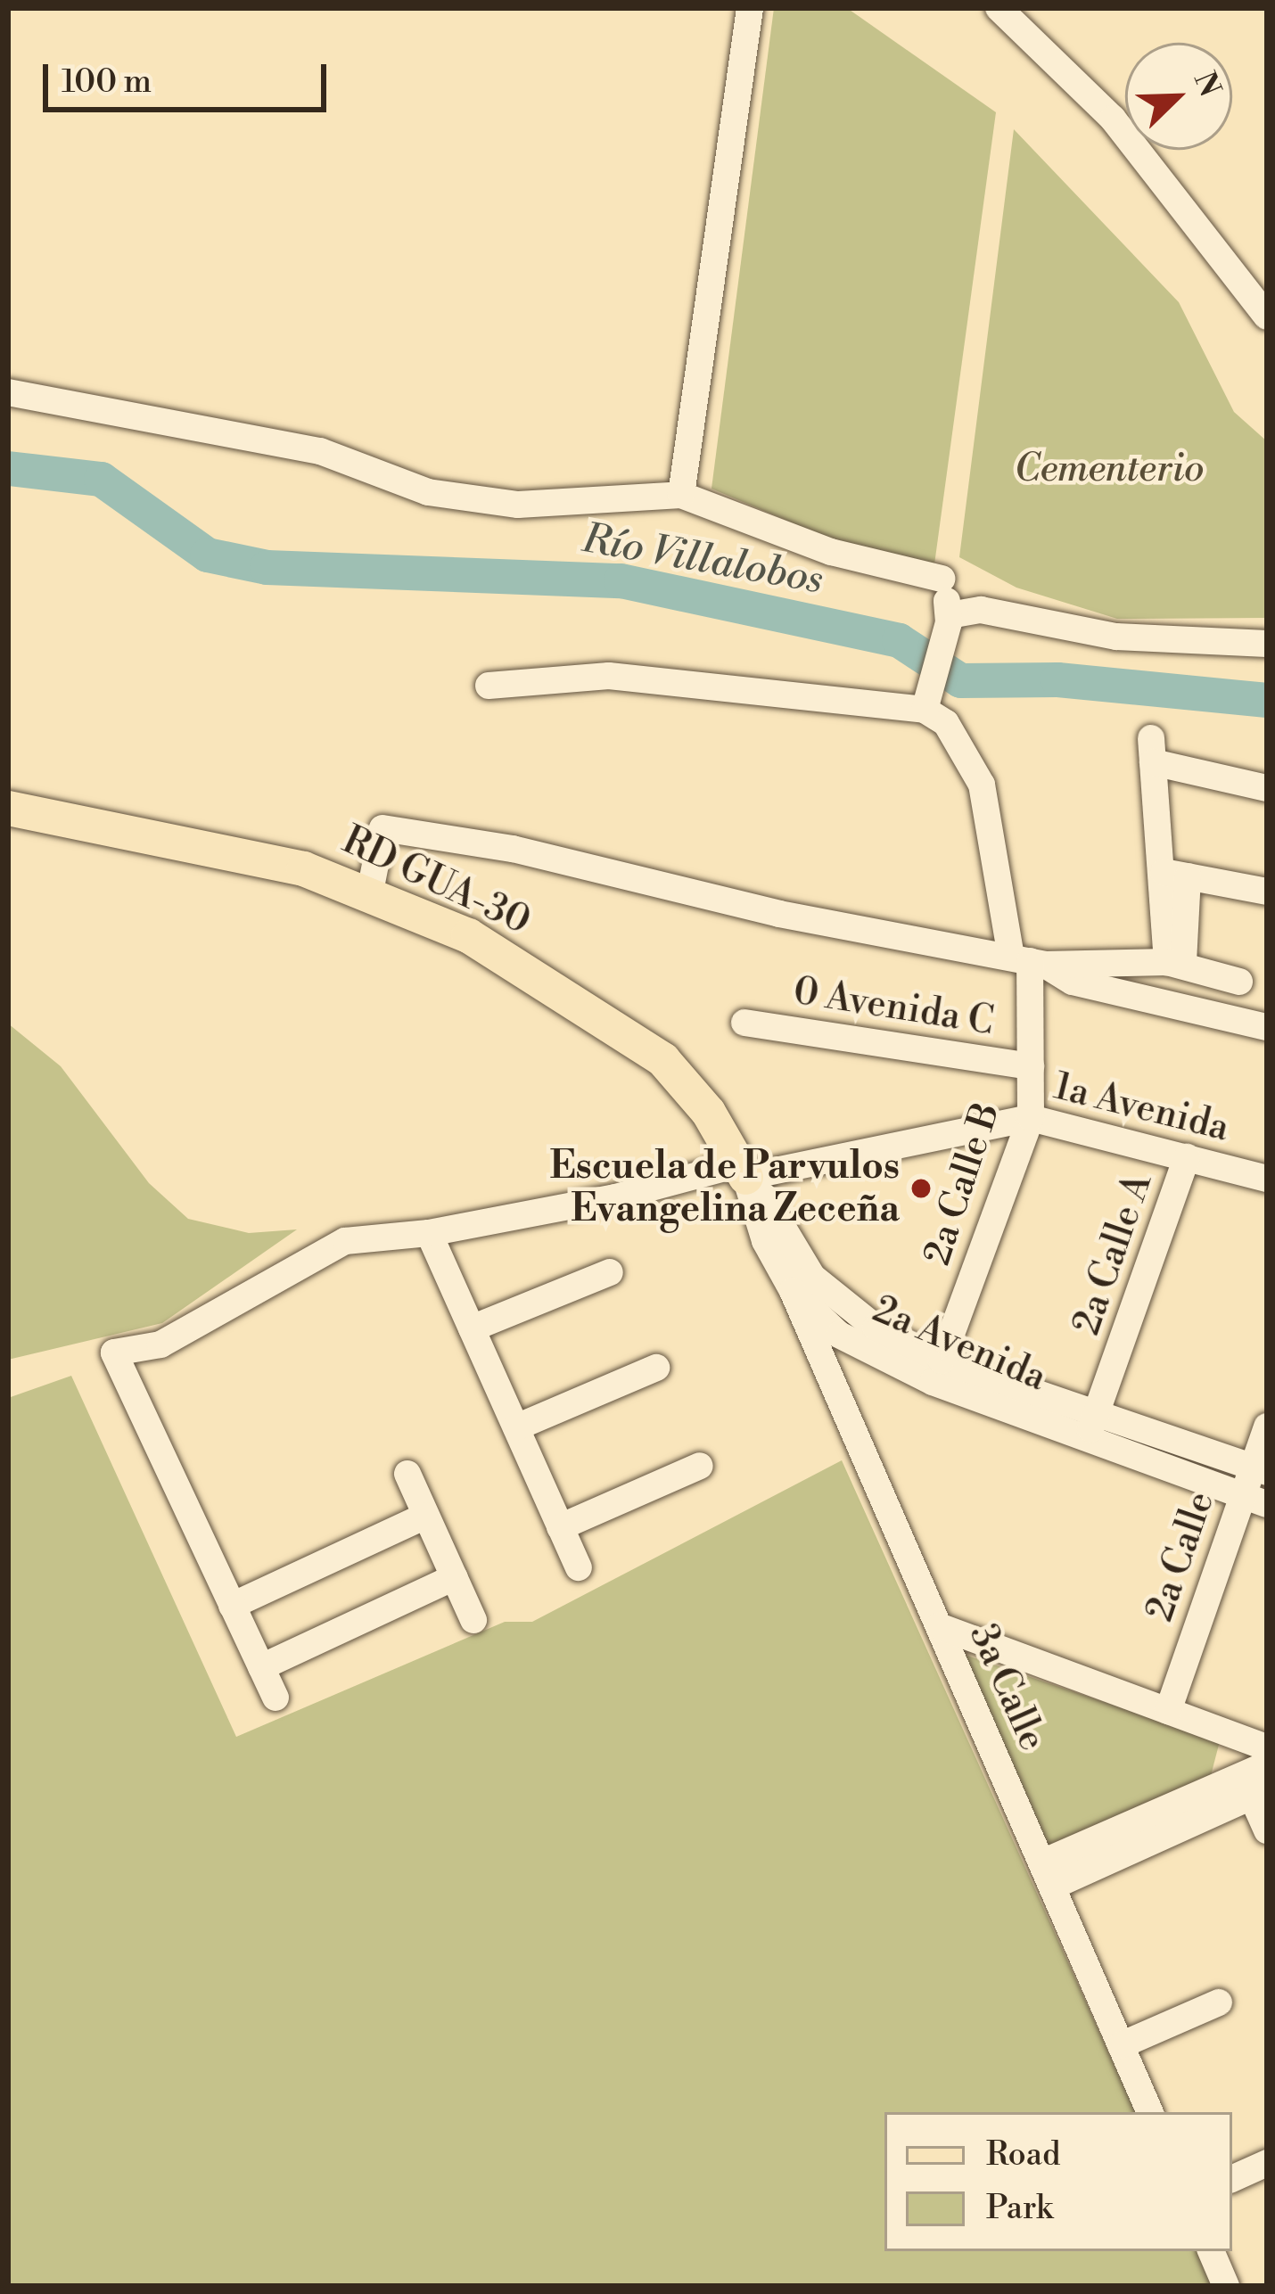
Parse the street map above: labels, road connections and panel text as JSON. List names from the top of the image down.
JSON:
{
  "streets": {
    "main road": ["RD GUA-30"],
    "street": [
      "0 Avenida C",
      "1a Avenida",
      "2a Calle B",
      "2a Calle A",
      "2a Avenida",
      "2a Calle",
      "3a Calle"
    ]
  },
  "crossings": [
    ["RD GUA-30", "1a Avenida"],
    ["RD GUA-30", "2a Avenida"],
    ["0 Avenida C", "2a Calle B"],
    ["1a Avenida", "2a Calle B"],
    ["1a Avenida", "2a Calle A"],
    ["1a Avenida", "2a Avenida"],
    ["2a Calle B", "2a Avenida"],
    ["2a Calle A", "2a Avenida"],
    ["2a Avenida", "2a Calle"],
    ["2a Avenida", "3a Calle"]
  ],
  "water": ["Río Villalobos"],
  "parks": ["Cementerio"],
  "places": ["Escuela de Parvulos Evangelina Zeceña"],
  "legend": ["Road", "Park"],
  "scale_bar": "100 m",
  "north": "top right"
}
